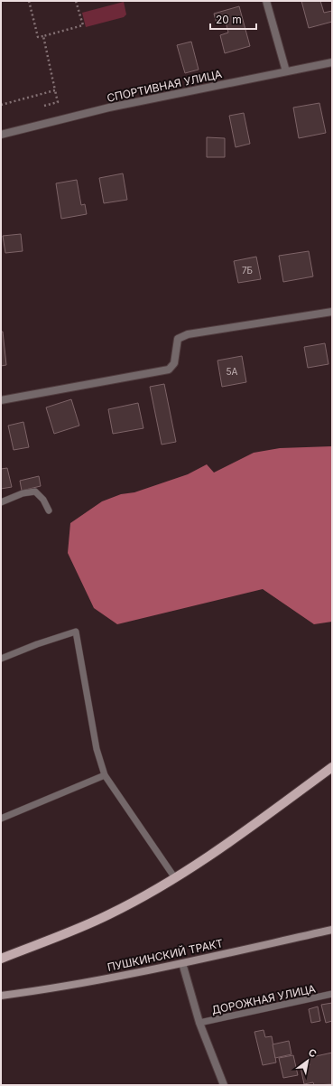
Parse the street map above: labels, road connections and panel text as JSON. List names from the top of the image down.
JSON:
{
  "streets": {
    "main road": ["ПУШКИНСКИЙ ТРАКТ"],
    "street": ["СПОРТИВНАЯ УЛИЦА"],
    "lane": ["ДОРОЖНАЯ УЛИЦА"]
  },
  "house_numbers": ["7Б", "5А"],
  "scale_bar": "20 m",
  "north": "top right"
}
